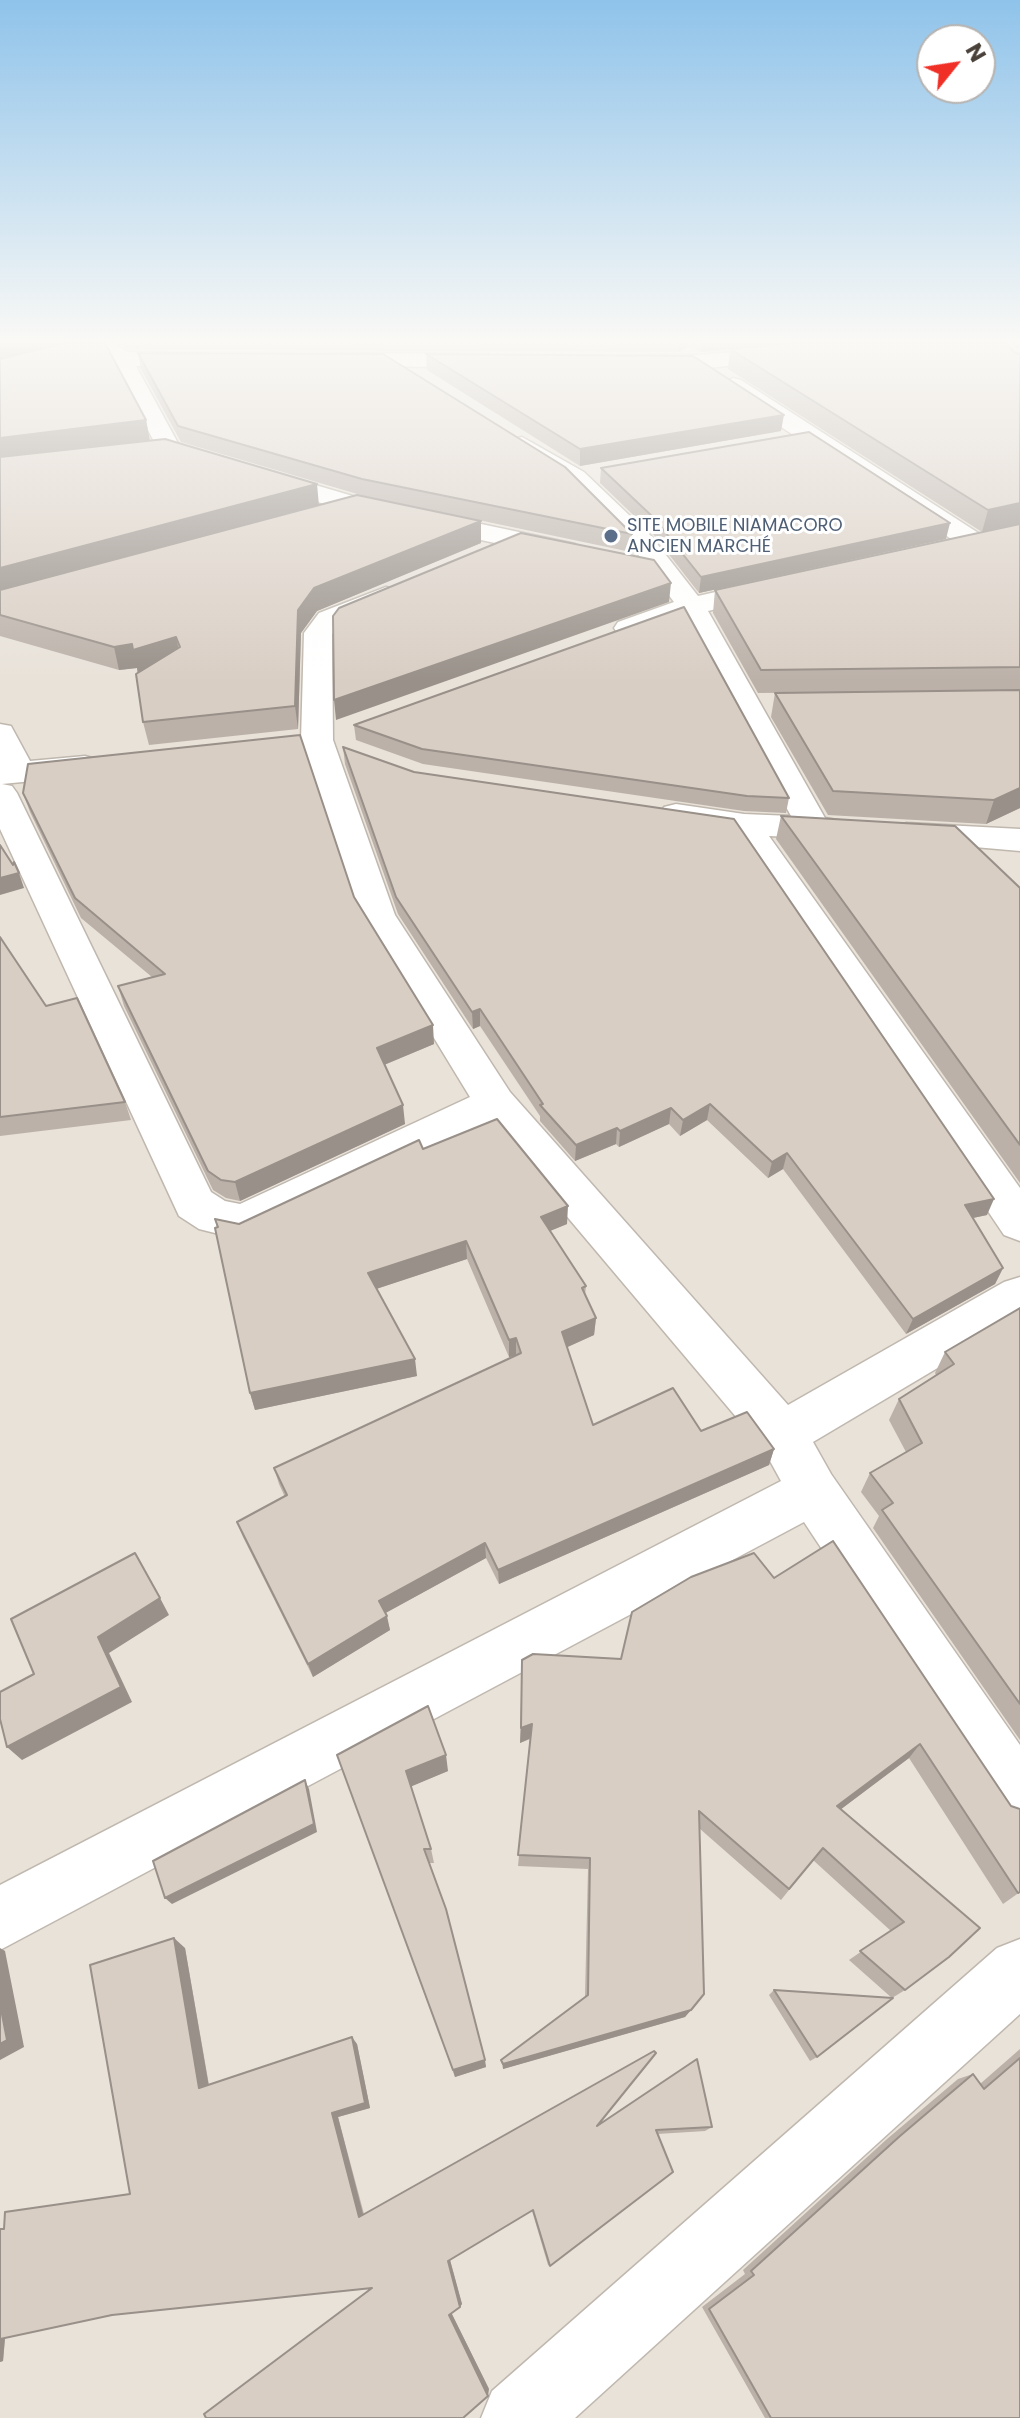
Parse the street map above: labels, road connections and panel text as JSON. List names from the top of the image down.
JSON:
{
  "places": ["SITE MOBILE NIAMACORO ANCIEN MARCHÉ"],
  "north": "top right"
}
